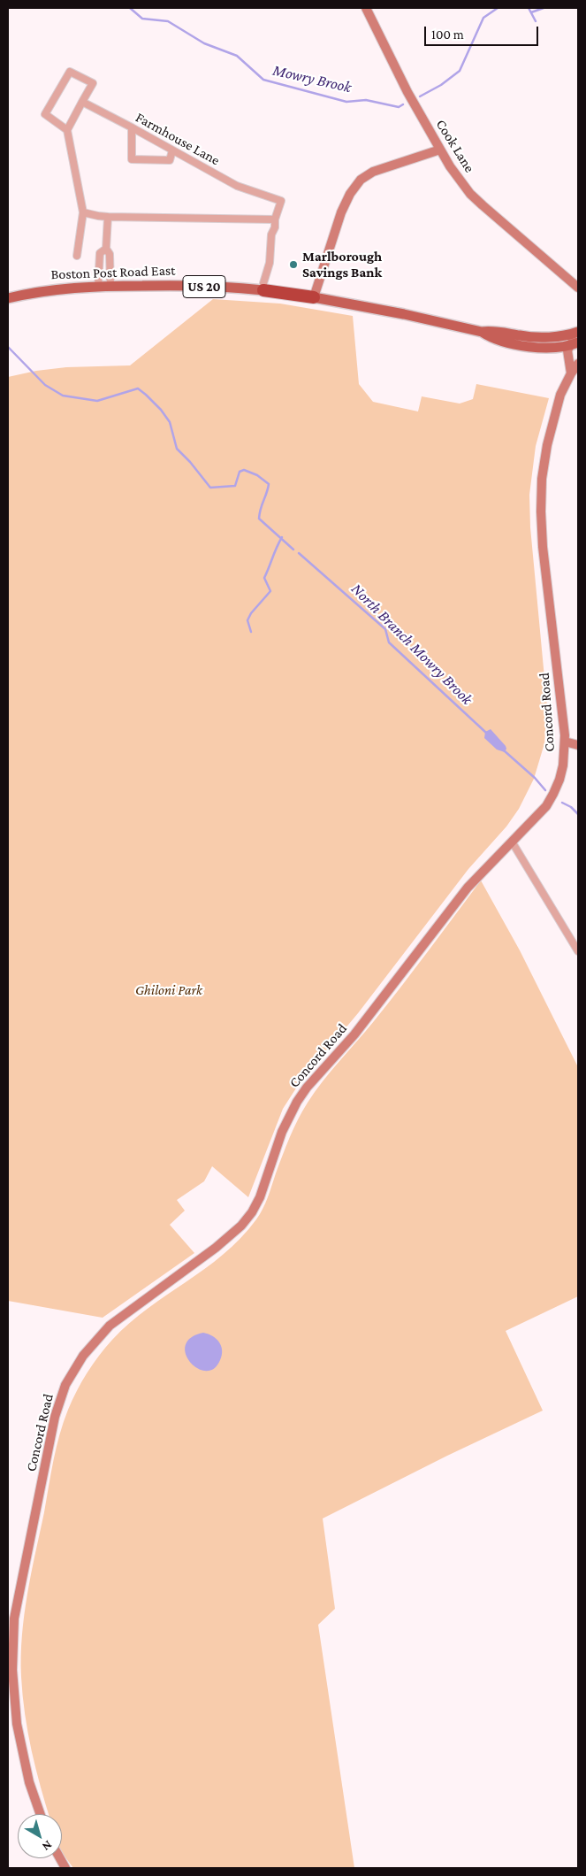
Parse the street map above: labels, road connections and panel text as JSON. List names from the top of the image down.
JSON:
{
  "streets": {
    "highway": ["Boston Post Road East", "US 20"],
    "street": ["Farmhouse Lane", "Cook Lane", "Concord Road"]
  },
  "water": ["Mowry Brook", "North Branch Mowry Brook"],
  "parks": ["Ghiloni Park"],
  "places": ["Marlborough Savings Bank"],
  "scale_bar": "100 m",
  "north": "bottom right"
}
